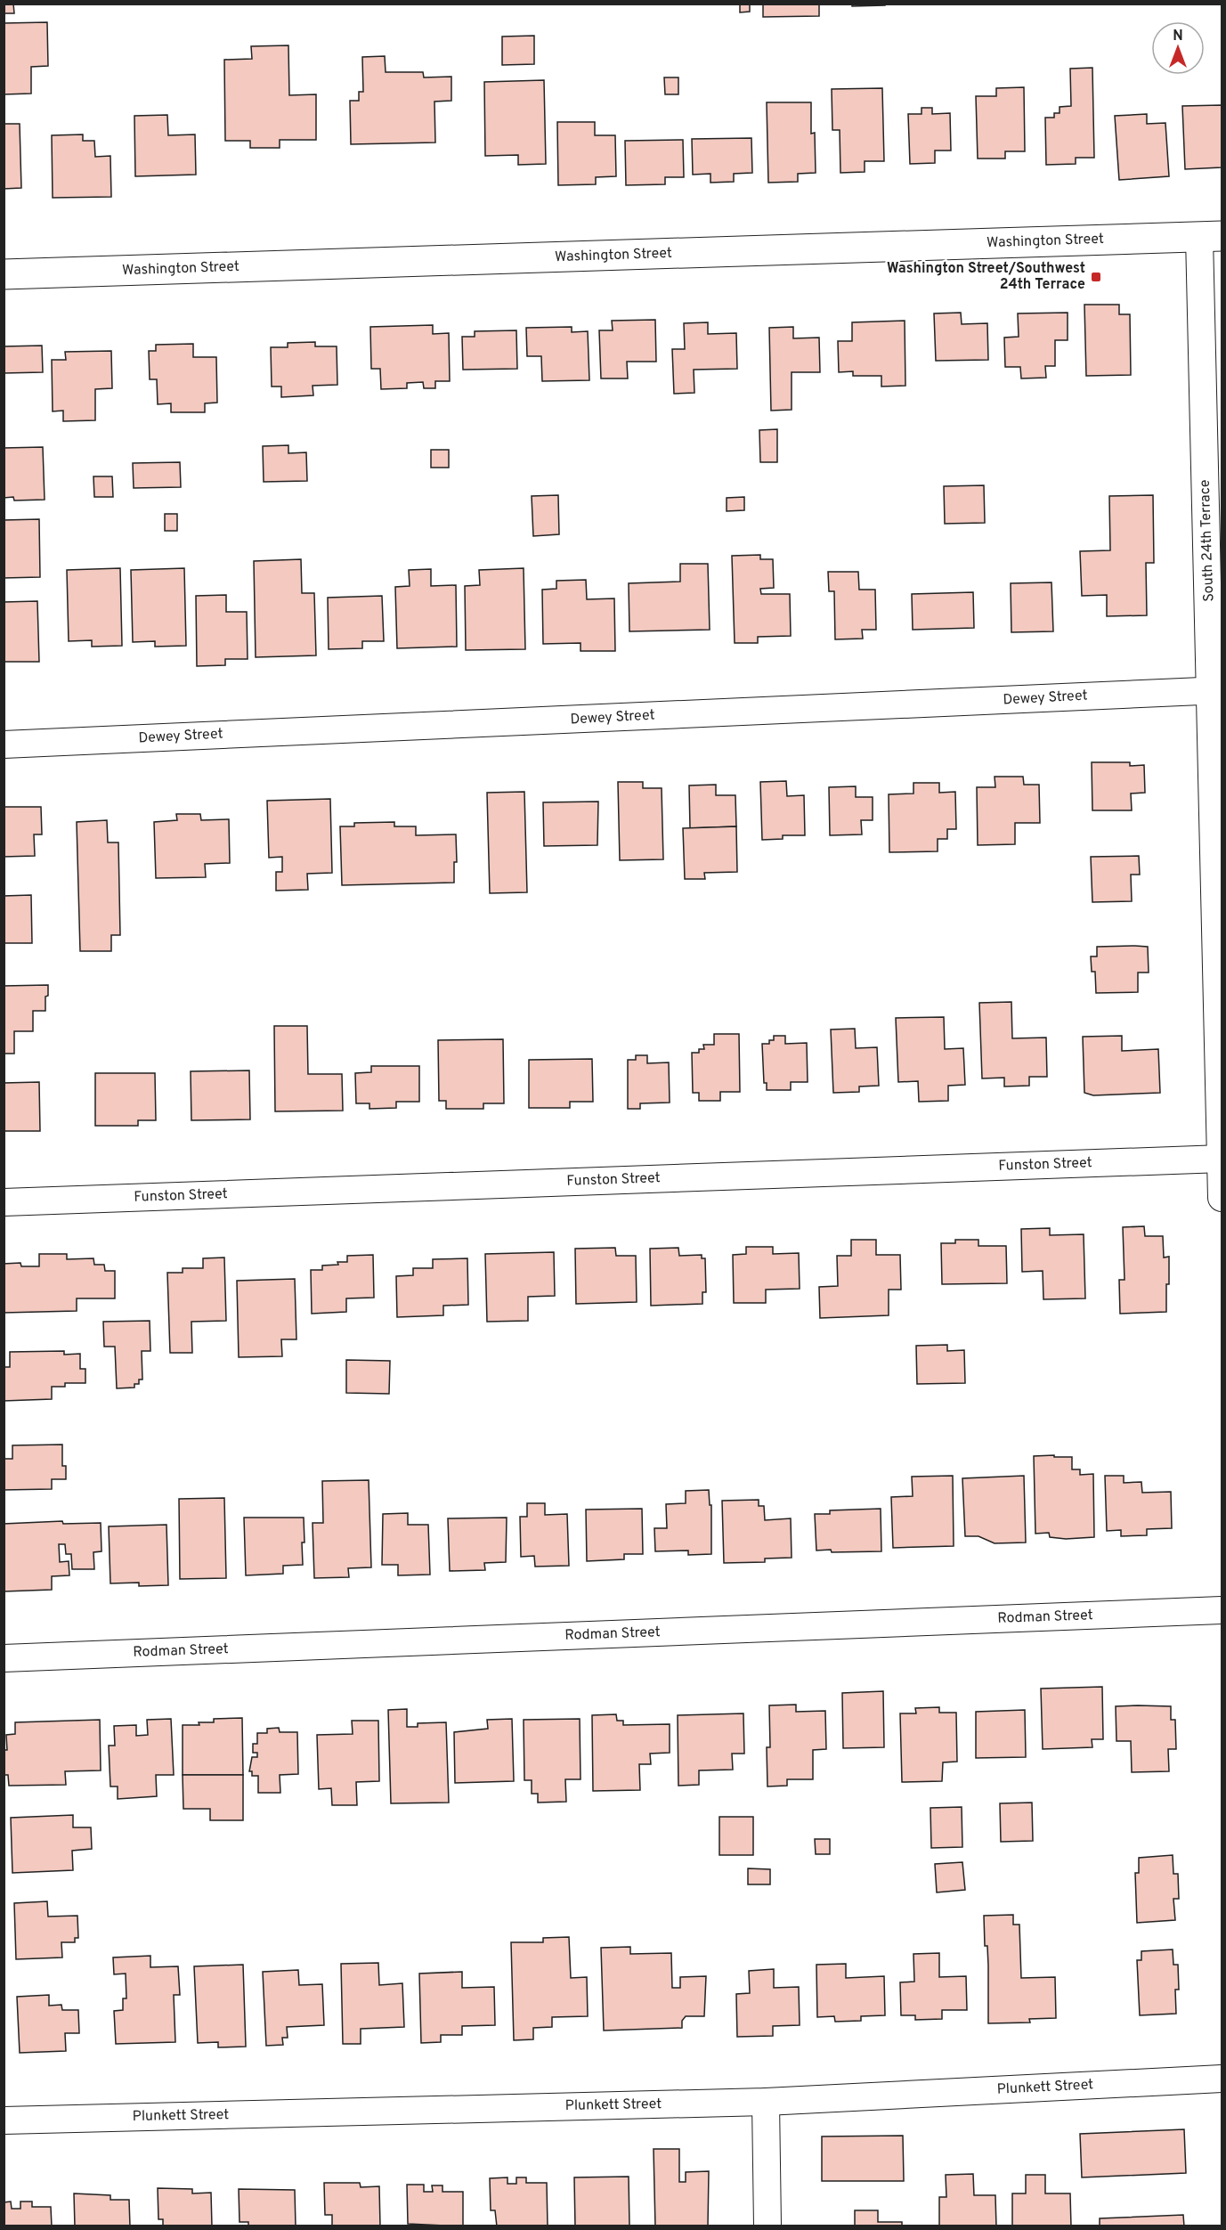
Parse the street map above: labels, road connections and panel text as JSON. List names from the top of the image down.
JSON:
{
  "streets": {
    "street": [
      "Washington Street",
      "South 24th Terrace",
      "Dewey Street",
      "Funston Street",
      "Rodman Street",
      "Plunkett Street"
    ]
  },
  "crossings": [
    ["Washington Street", "South 24th Terrace"],
    ["South 24th Terrace", "Dewey Street"],
    ["South 24th Terrace", "Funston Street"]
  ],
  "places": {
    "transit": ["Washington Street/Southwest 24th Terrace"]
  },
  "north": "top"
}
